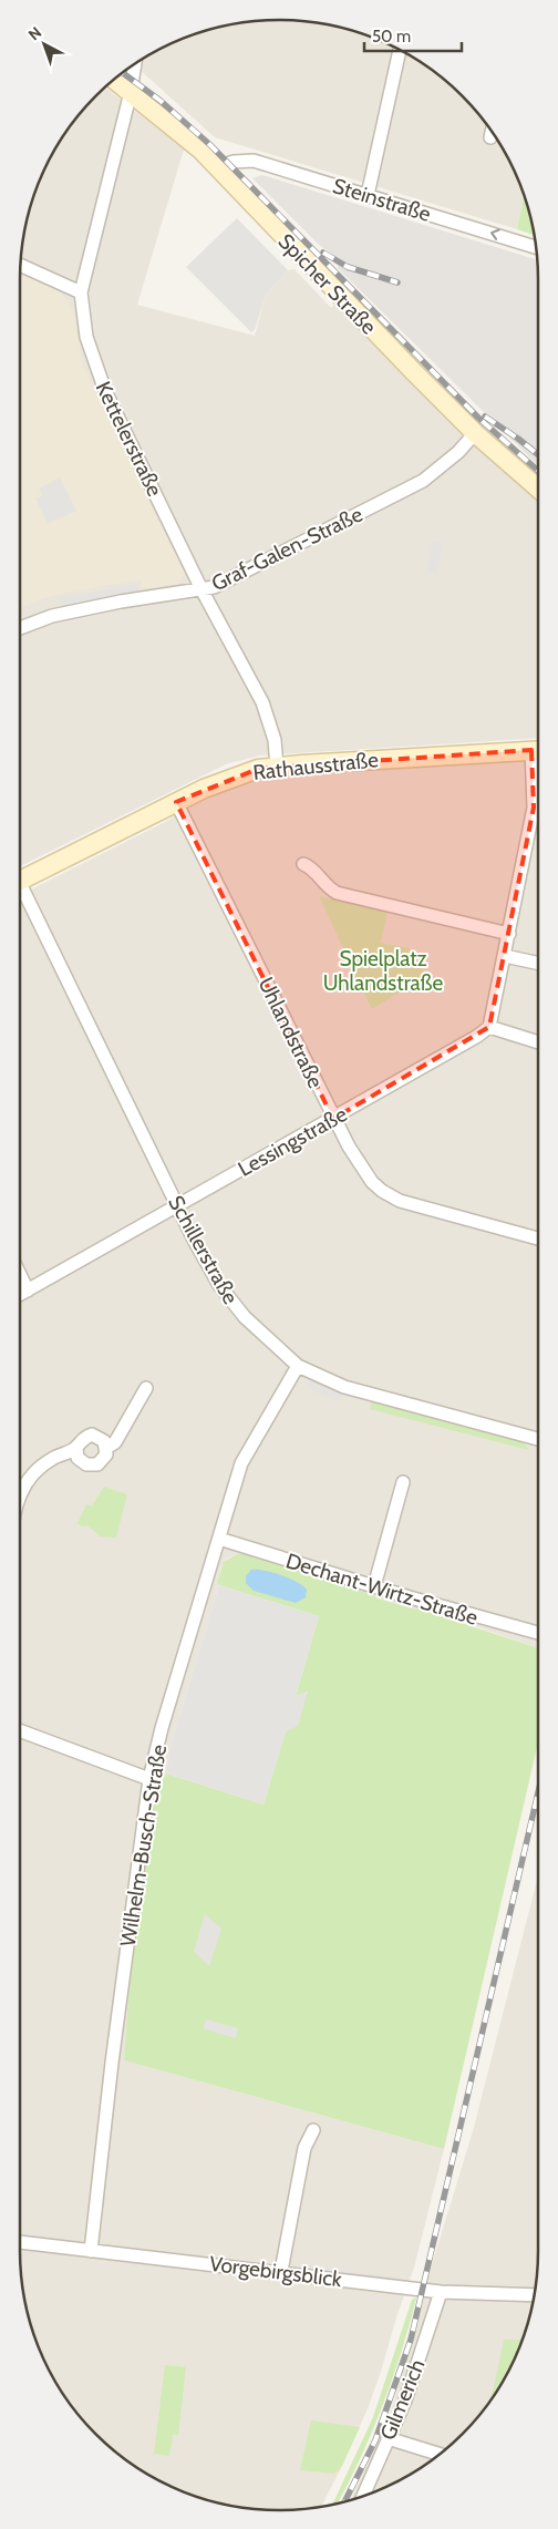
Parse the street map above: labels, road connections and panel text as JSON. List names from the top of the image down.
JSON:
{
  "streets": {
    "street": [
      "Steinstraße",
      "Spicher Straße",
      "Kettelerstraße",
      "Graf-Galen-Straße",
      "Rathausstraße",
      "Uhlandstraße",
      "Lessingstraße",
      "Schillerstraße",
      "Dechant-Wirtz-Straße",
      "Wilhelm-Busch-Straße",
      "Vorgebirgsblick",
      "Gilmerich"
    ]
  },
  "crossings": [
    ["Steinstraße", "Spicher Straße"],
    ["Spicher Straße", "Kettelerstraße"],
    ["Spicher Straße", "Graf-Galen-Straße"],
    ["Kettelerstraße", "Graf-Galen-Straße"],
    ["Kettelerstraße", "Rathausstraße"],
    ["Rathausstraße", "Uhlandstraße"],
    ["Uhlandstraße", "Lessingstraße"],
    ["Lessingstraße", "Schillerstraße"],
    ["Schillerstraße", "Wilhelm-Busch-Straße"],
    ["Dechant-Wirtz-Straße", "Wilhelm-Busch-Straße"],
    ["Wilhelm-Busch-Straße", "Vorgebirgsblick"],
    ["Vorgebirgsblick", "Gilmerich"]
  ],
  "one_way": ["Steinstraße"],
  "parks": ["Spielplatz Uhlandstraße"],
  "scale_bar": "50 m",
  "north": "top left"
}
